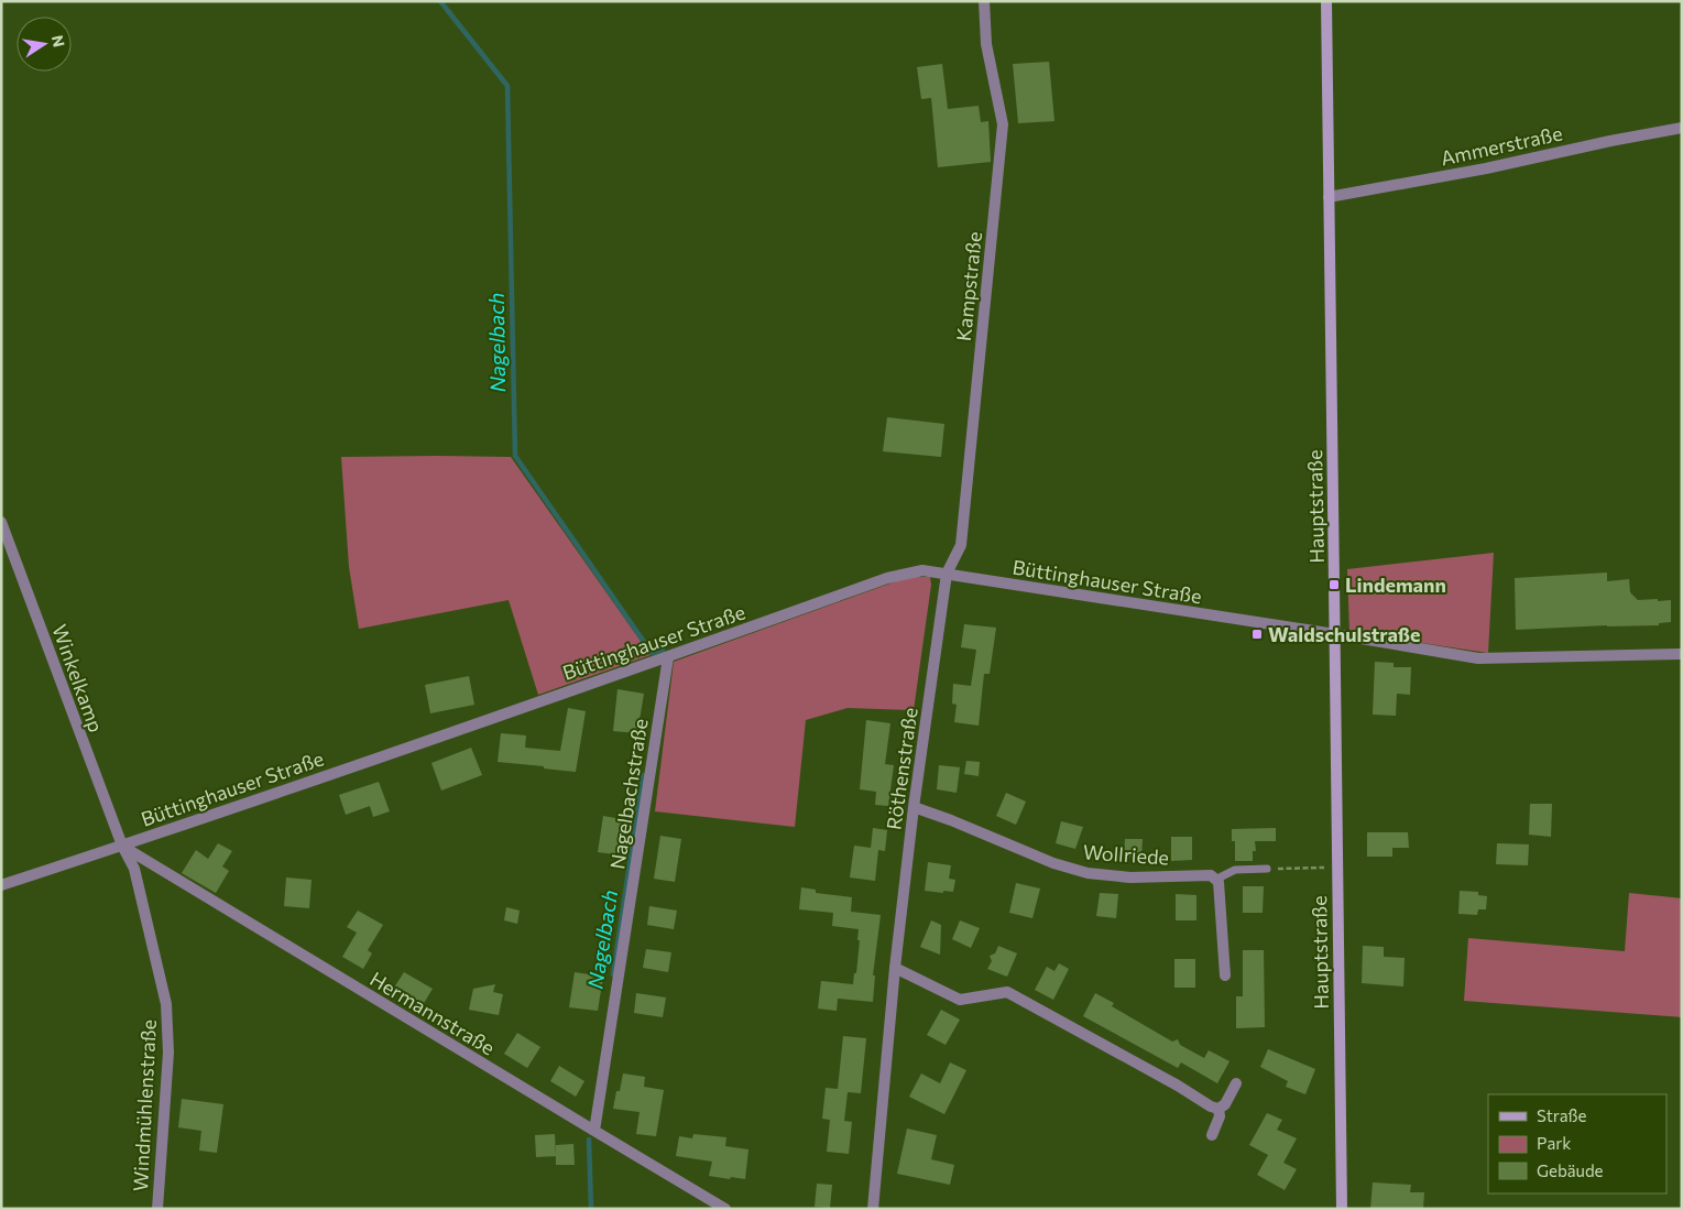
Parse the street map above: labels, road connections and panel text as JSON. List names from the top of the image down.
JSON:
{
  "streets": {
    "main road": ["Hauptstraße"],
    "street": [
      "Ammerstraße",
      "Kampstraße",
      "Büttinghauser Straße",
      "Winkelkamp",
      "Röthenstraße",
      "Nagelbachstraße",
      "Wollriede",
      "Hermannstraße",
      "Windmühlenstraße"
    ]
  },
  "crossings": [
    ["Ammerstraße", "Hauptstraße"],
    ["Kampstraße", "Büttinghauser Straße"],
    ["Kampstraße", "Röthenstraße"],
    ["Hauptstraße", "Büttinghauser Straße"],
    ["Büttinghauser Straße", "Winkelkamp"],
    ["Büttinghauser Straße", "Röthenstraße"],
    ["Büttinghauser Straße", "Nagelbachstraße"],
    ["Büttinghauser Straße", "Hermannstraße"],
    ["Büttinghauser Straße", "Windmühlenstraße"],
    ["Winkelkamp", "Hermannstraße"],
    ["Winkelkamp", "Windmühlenstraße"],
    ["Röthenstraße", "Wollriede"],
    ["Nagelbachstraße", "Hermannstraße"],
    ["Hermannstraße", "Windmühlenstraße"]
  ],
  "water": ["Nagelbach"],
  "places": {
    "transit": ["Lindemann", "Waldschulstraße"]
  },
  "legend": ["Straße", "Park", "Gebäude"],
  "north": "right"
}
